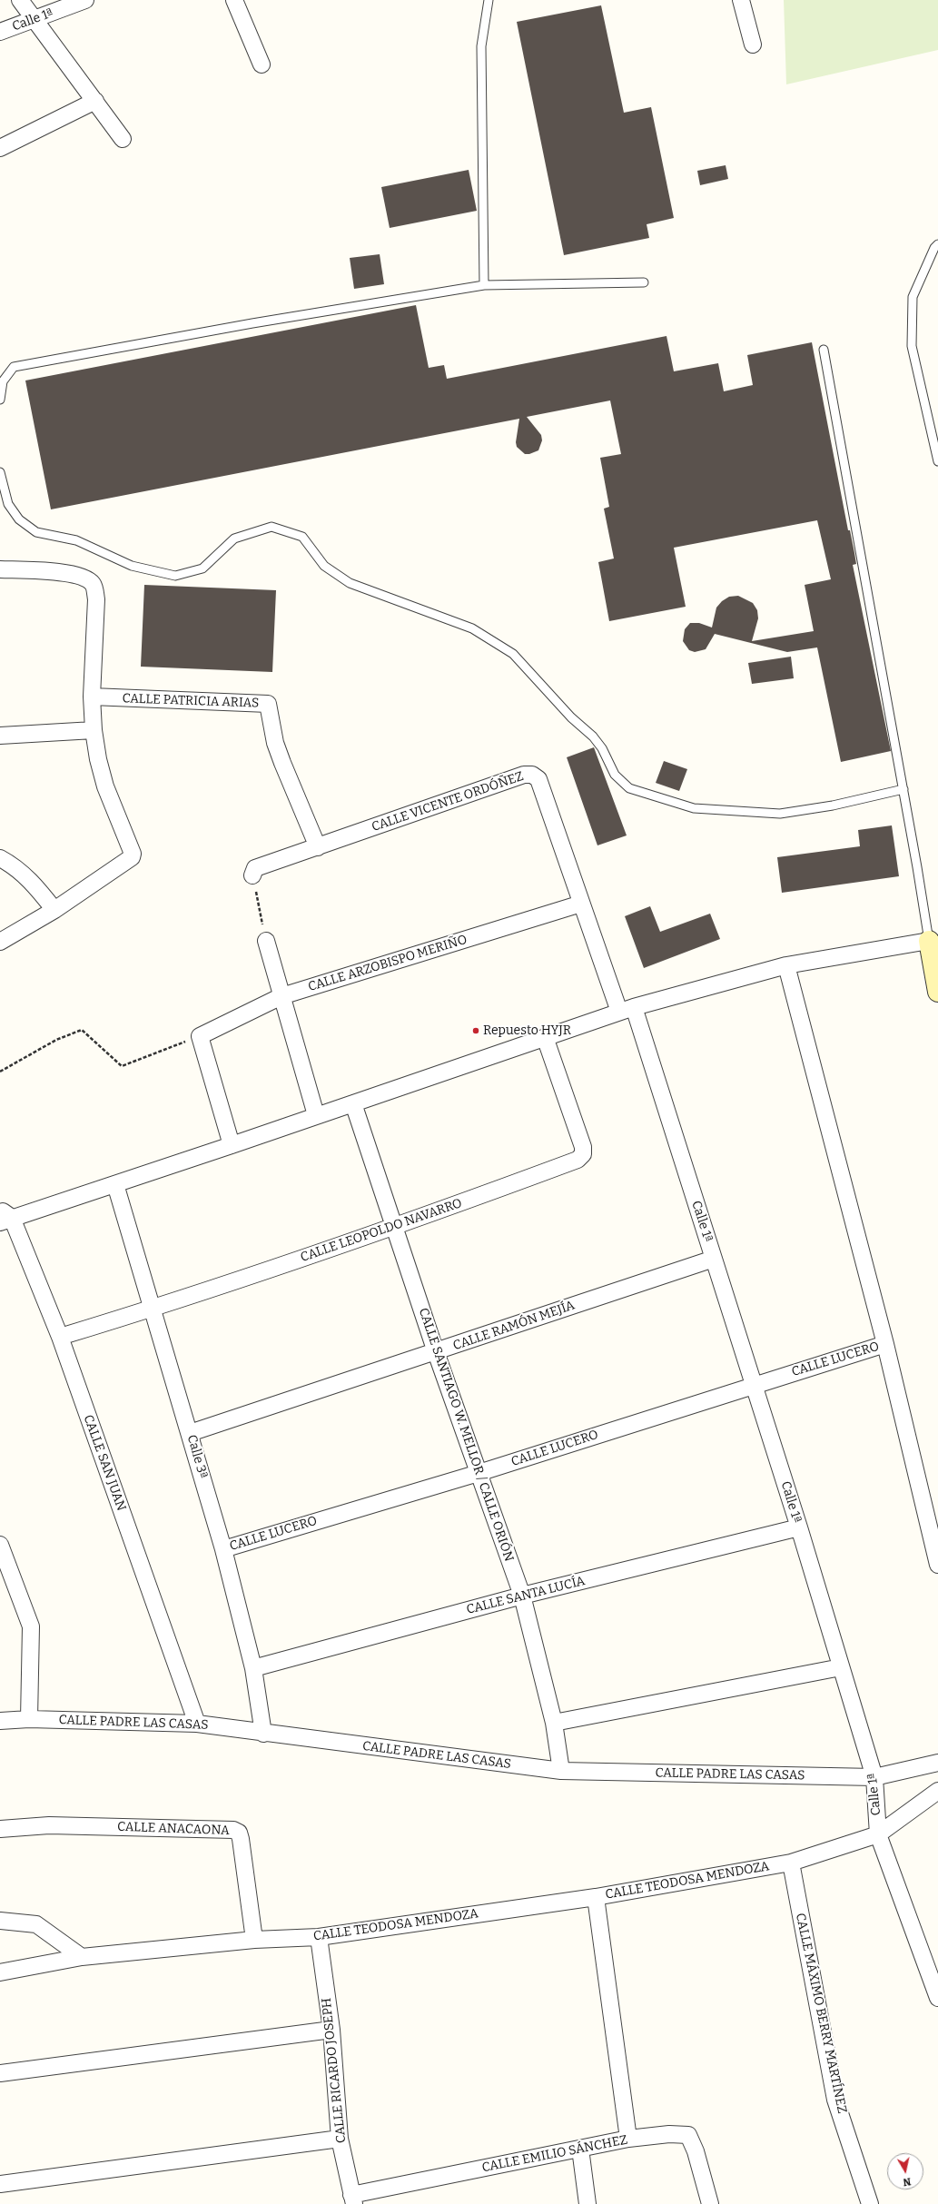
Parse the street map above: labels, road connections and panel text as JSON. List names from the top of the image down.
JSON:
{
  "streets": {
    "street": [
      "Calle 1ª",
      "CALLE PATRICIA ARIAS",
      "CALLE VICENTE ORDÓÑEZ",
      "CALLE ARZOBISPO MERIÑO",
      "CALLE LEOPOLDO NAVARRO",
      "CALLE RAMÓN MEJÍA",
      "CALLE LUCERO",
      "CALLE SANTIAGO W. MELLOR / CALLE ORIÓN",
      "Calle 3ª",
      "CALLE SAN JUAN",
      "CALLE SANTA LUCÍA",
      "CALLE PADRE LAS CASAS",
      "CALLE ANACAONA",
      "CALLE TEODOSA MENDOZA",
      "CALLE MÁXIMO BERRY MARTÍNEZ",
      "CALLE RICARDO JOSEPH",
      "CALLE EMILIO SÁNCHEZ"
    ]
  },
  "crossings": [
    ["Calle 1ª", "CALLE VICENTE ORDÓÑEZ"],
    ["Calle 1ª", "CALLE RAMÓN MEJÍA"],
    ["Calle 1ª", "CALLE LUCERO"],
    ["Calle 1ª", "CALLE SANTA LUCÍA"],
    ["Calle 1ª", "CALLE PADRE LAS CASAS"],
    ["Calle 1ª", "CALLE TEODOSA MENDOZA"],
    ["CALLE PATRICIA ARIAS", "CALLE VICENTE ORDÓÑEZ"],
    ["CALLE VICENTE ORDÓÑEZ", "CALLE ARZOBISPO MERIÑO"],
    ["CALLE LEOPOLDO NAVARRO", "CALLE SANTIAGO W. MELLOR / CALLE ORIÓN"],
    ["CALLE LEOPOLDO NAVARRO", "Calle 3ª"],
    ["CALLE LEOPOLDO NAVARRO", "CALLE SAN JUAN"],
    ["CALLE RAMÓN MEJÍA", "CALLE SANTIAGO W. MELLOR / CALLE ORIÓN"],
    ["CALLE RAMÓN MEJÍA", "Calle 3ª"],
    ["CALLE LUCERO", "CALLE SANTIAGO W. MELLOR / CALLE ORIÓN"],
    ["CALLE LUCERO", "Calle 3ª"],
    ["CALLE SANTIAGO W. MELLOR / CALLE ORIÓN", "CALLE SANTA LUCÍA"],
    ["CALLE SANTIAGO W. MELLOR / CALLE ORIÓN", "CALLE PADRE LAS CASAS"],
    ["Calle 3ª", "CALLE SANTA LUCÍA"],
    ["Calle 3ª", "CALLE PADRE LAS CASAS"],
    ["CALLE SAN JUAN", "CALLE PADRE LAS CASAS"],
    ["CALLE ANACAONA", "CALLE TEODOSA MENDOZA"],
    ["CALLE TEODOSA MENDOZA", "CALLE MÁXIMO BERRY MARTÍNEZ"],
    ["CALLE TEODOSA MENDOZA", "CALLE RICARDO JOSEPH"],
    ["CALLE RICARDO JOSEPH", "CALLE EMILIO SÁNCHEZ"]
  ],
  "places": ["Repuesto HYJR"],
  "north": "bottom"
}
